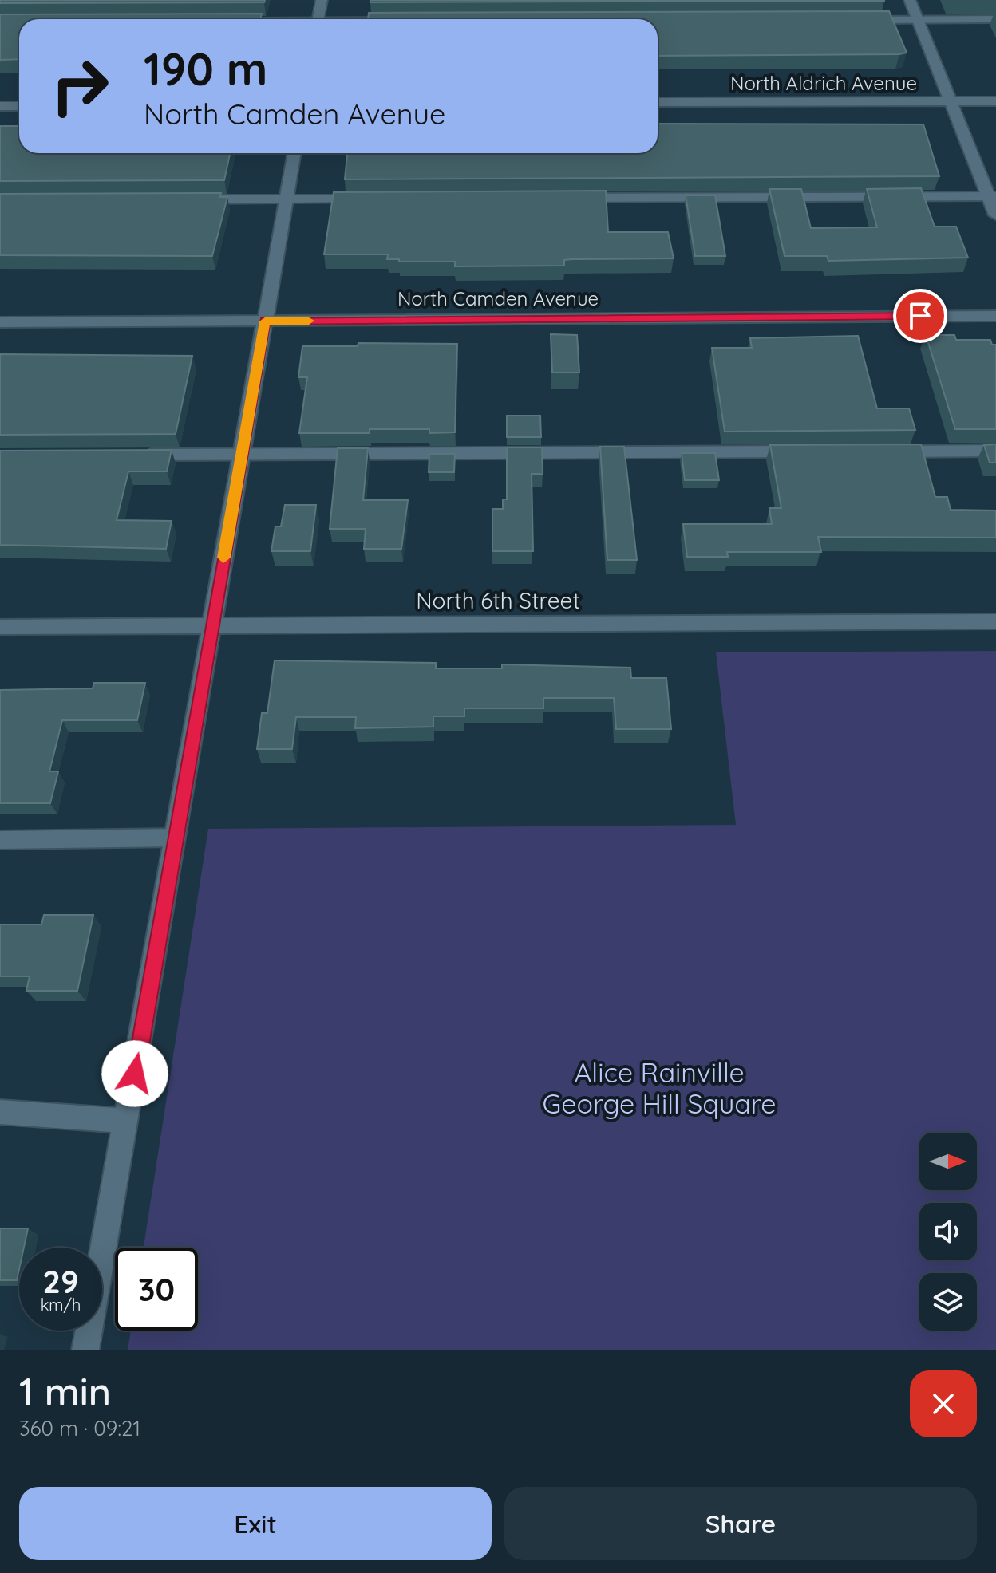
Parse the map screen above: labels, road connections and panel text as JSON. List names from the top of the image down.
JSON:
{
  "streets": {
    "street": ["North Aldrich Avenue", "North Camden Avenue", "North 6th Street"]
  },
  "parks": ["Alice Rainville George Hill Square"],
  "north": "right",
  "page": {
    "turn": ["190 m", "North Camden Avenue"],
    "speed": "29 km/h",
    "limit": "30",
    "heading": ["1 min", "360 m · 09:21"],
    "buttons": ["Exit", "Share"]
  }
}
